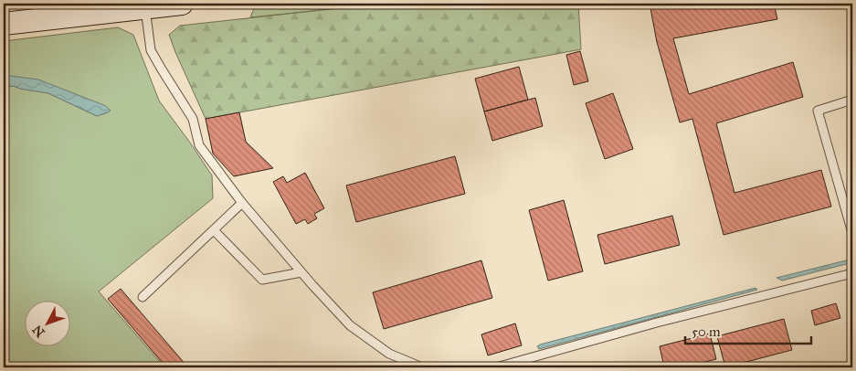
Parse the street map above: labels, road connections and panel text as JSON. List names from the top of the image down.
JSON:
{
  "scale_bar": "50 m",
  "north": "bottom left"
}
